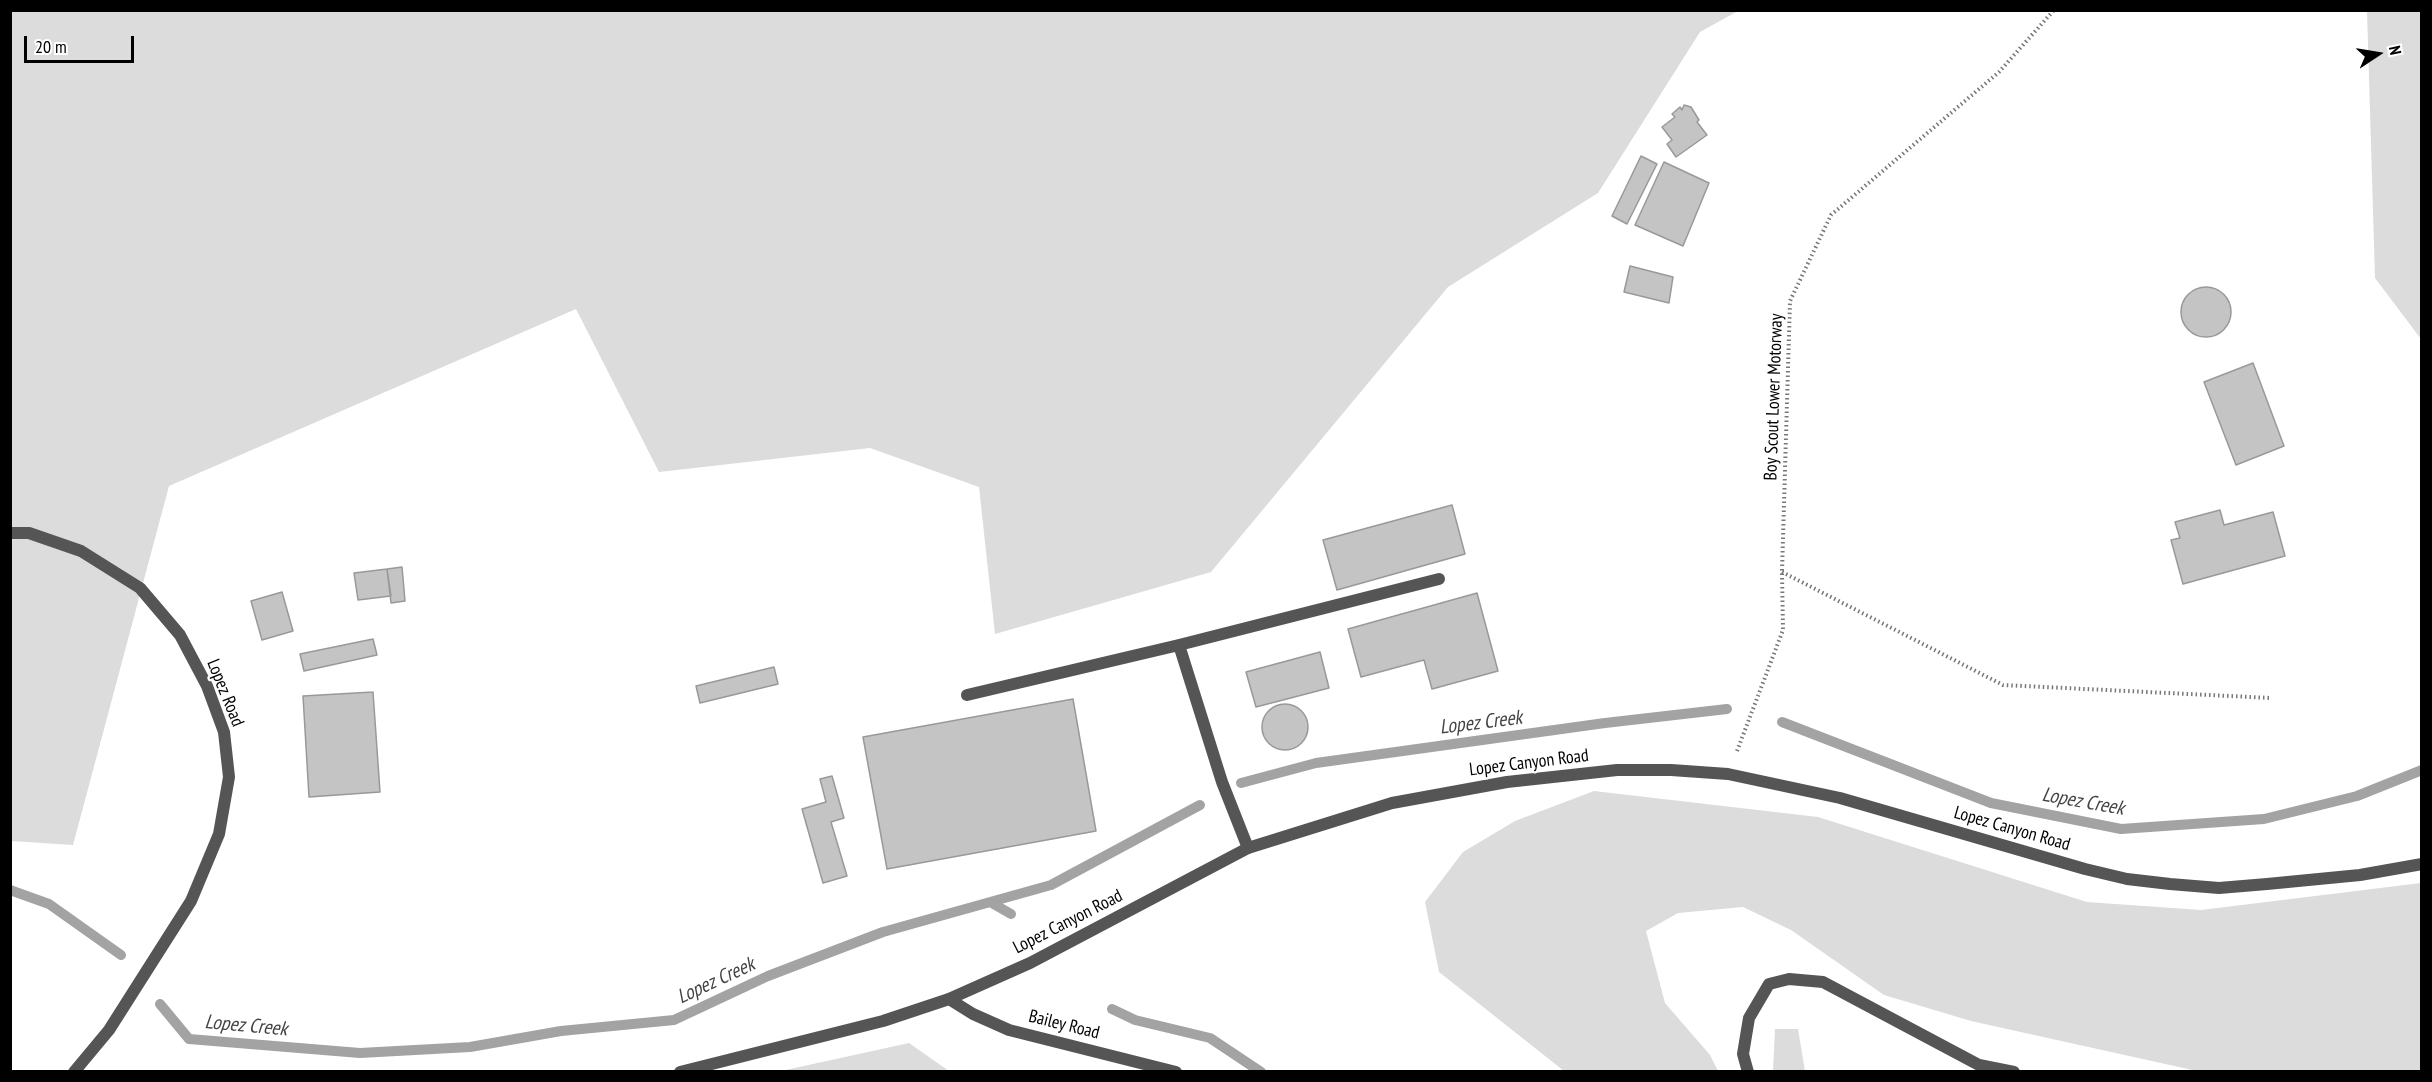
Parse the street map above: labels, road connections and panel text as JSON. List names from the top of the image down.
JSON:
{
  "streets": {
    "street": ["Lopez Road", "Lopez Canyon Road", "Bailey Road"],
    "path": ["Boy Scout Lower Motorway"]
  },
  "crossings": [
    ["Boy Scout Lower Motorway", "Lopez Canyon Road"],
    ["Lopez Canyon Road", "Bailey Road"]
  ],
  "water": ["Lopez Creek"],
  "scale_bar": "20 m",
  "north": "right"
}
